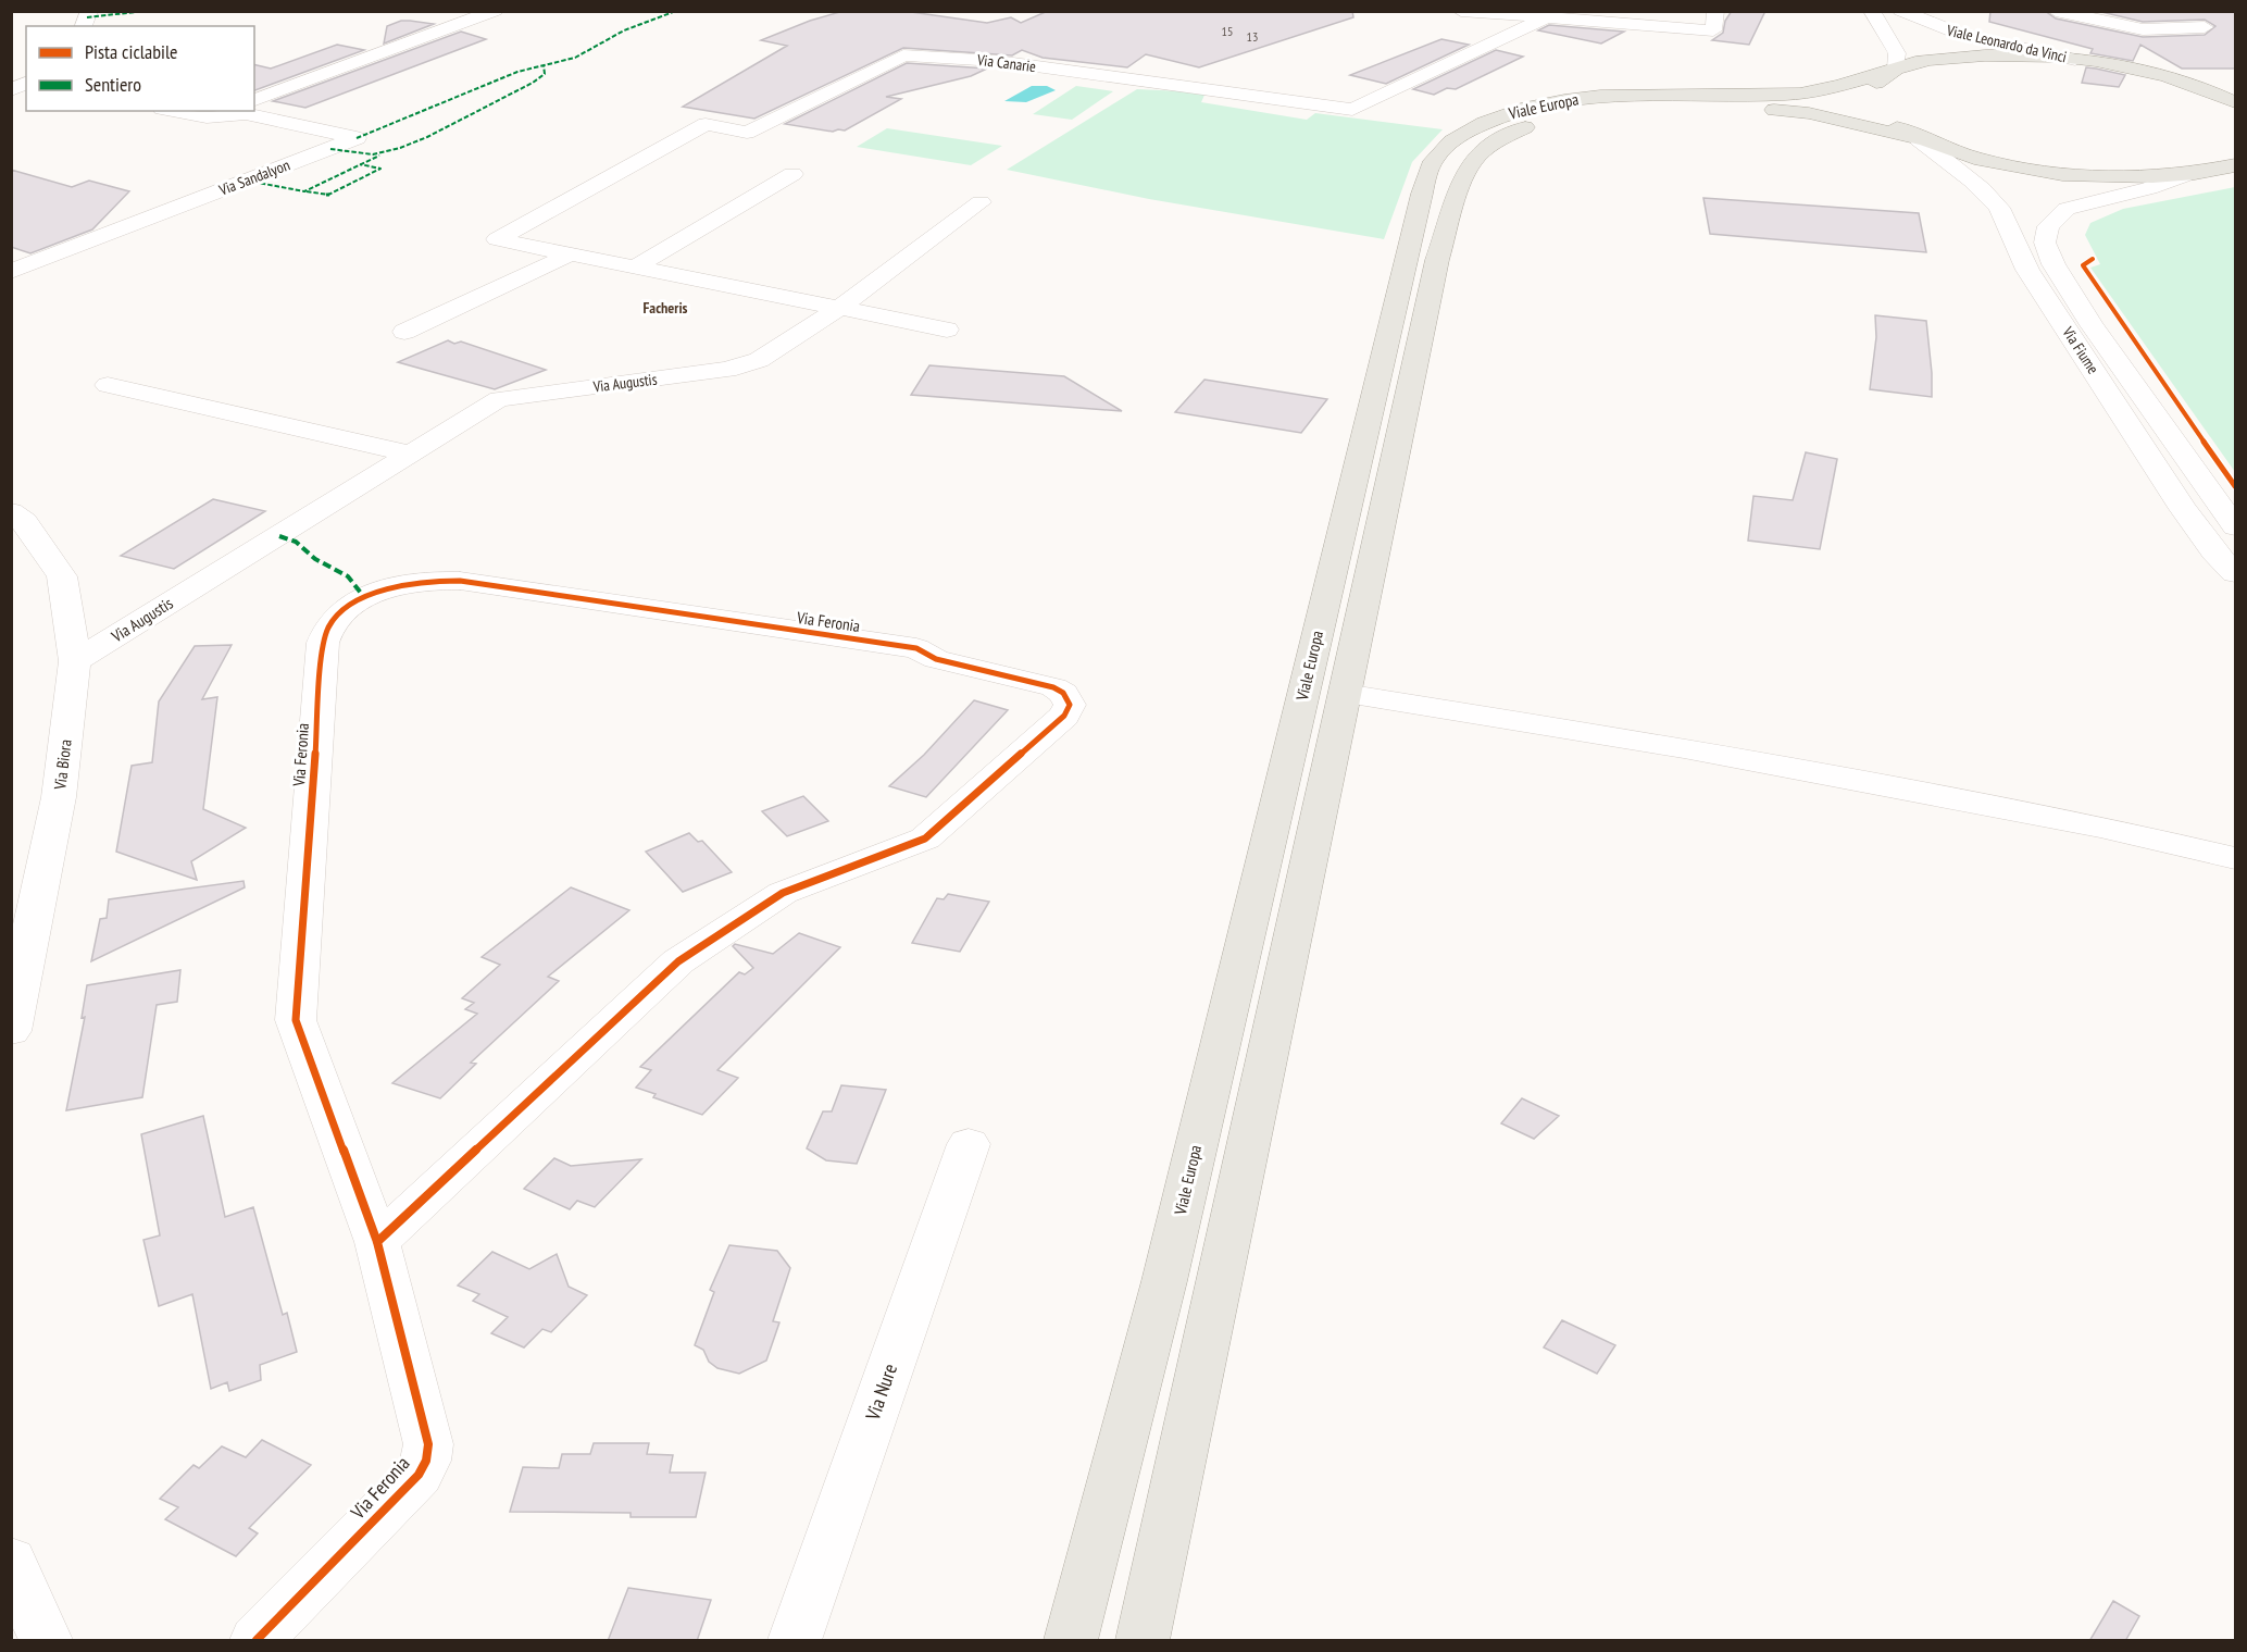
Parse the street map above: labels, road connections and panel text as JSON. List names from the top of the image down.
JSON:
{
  "streets": {
    "main road": ["Viale Europa"],
    "street": [
      "Viale Leonardo da Vinci",
      "Via Canarie",
      "Via Sandalyon",
      "Via Fiume",
      "Via Augustis",
      "Via Feronia",
      "Via Biora",
      "Via Nure"
    ]
  },
  "crossings": [
    ["Viale Leonardo da Vinci", "Viale Europa"],
    ["Viale Europa", "Via Fiume"],
    ["Via Augustis", "Via Biora"]
  ],
  "districts": ["Facheris"],
  "house_numbers": ["15", "13"],
  "legend": ["Pista ciclabile", "Sentiero"]
}
